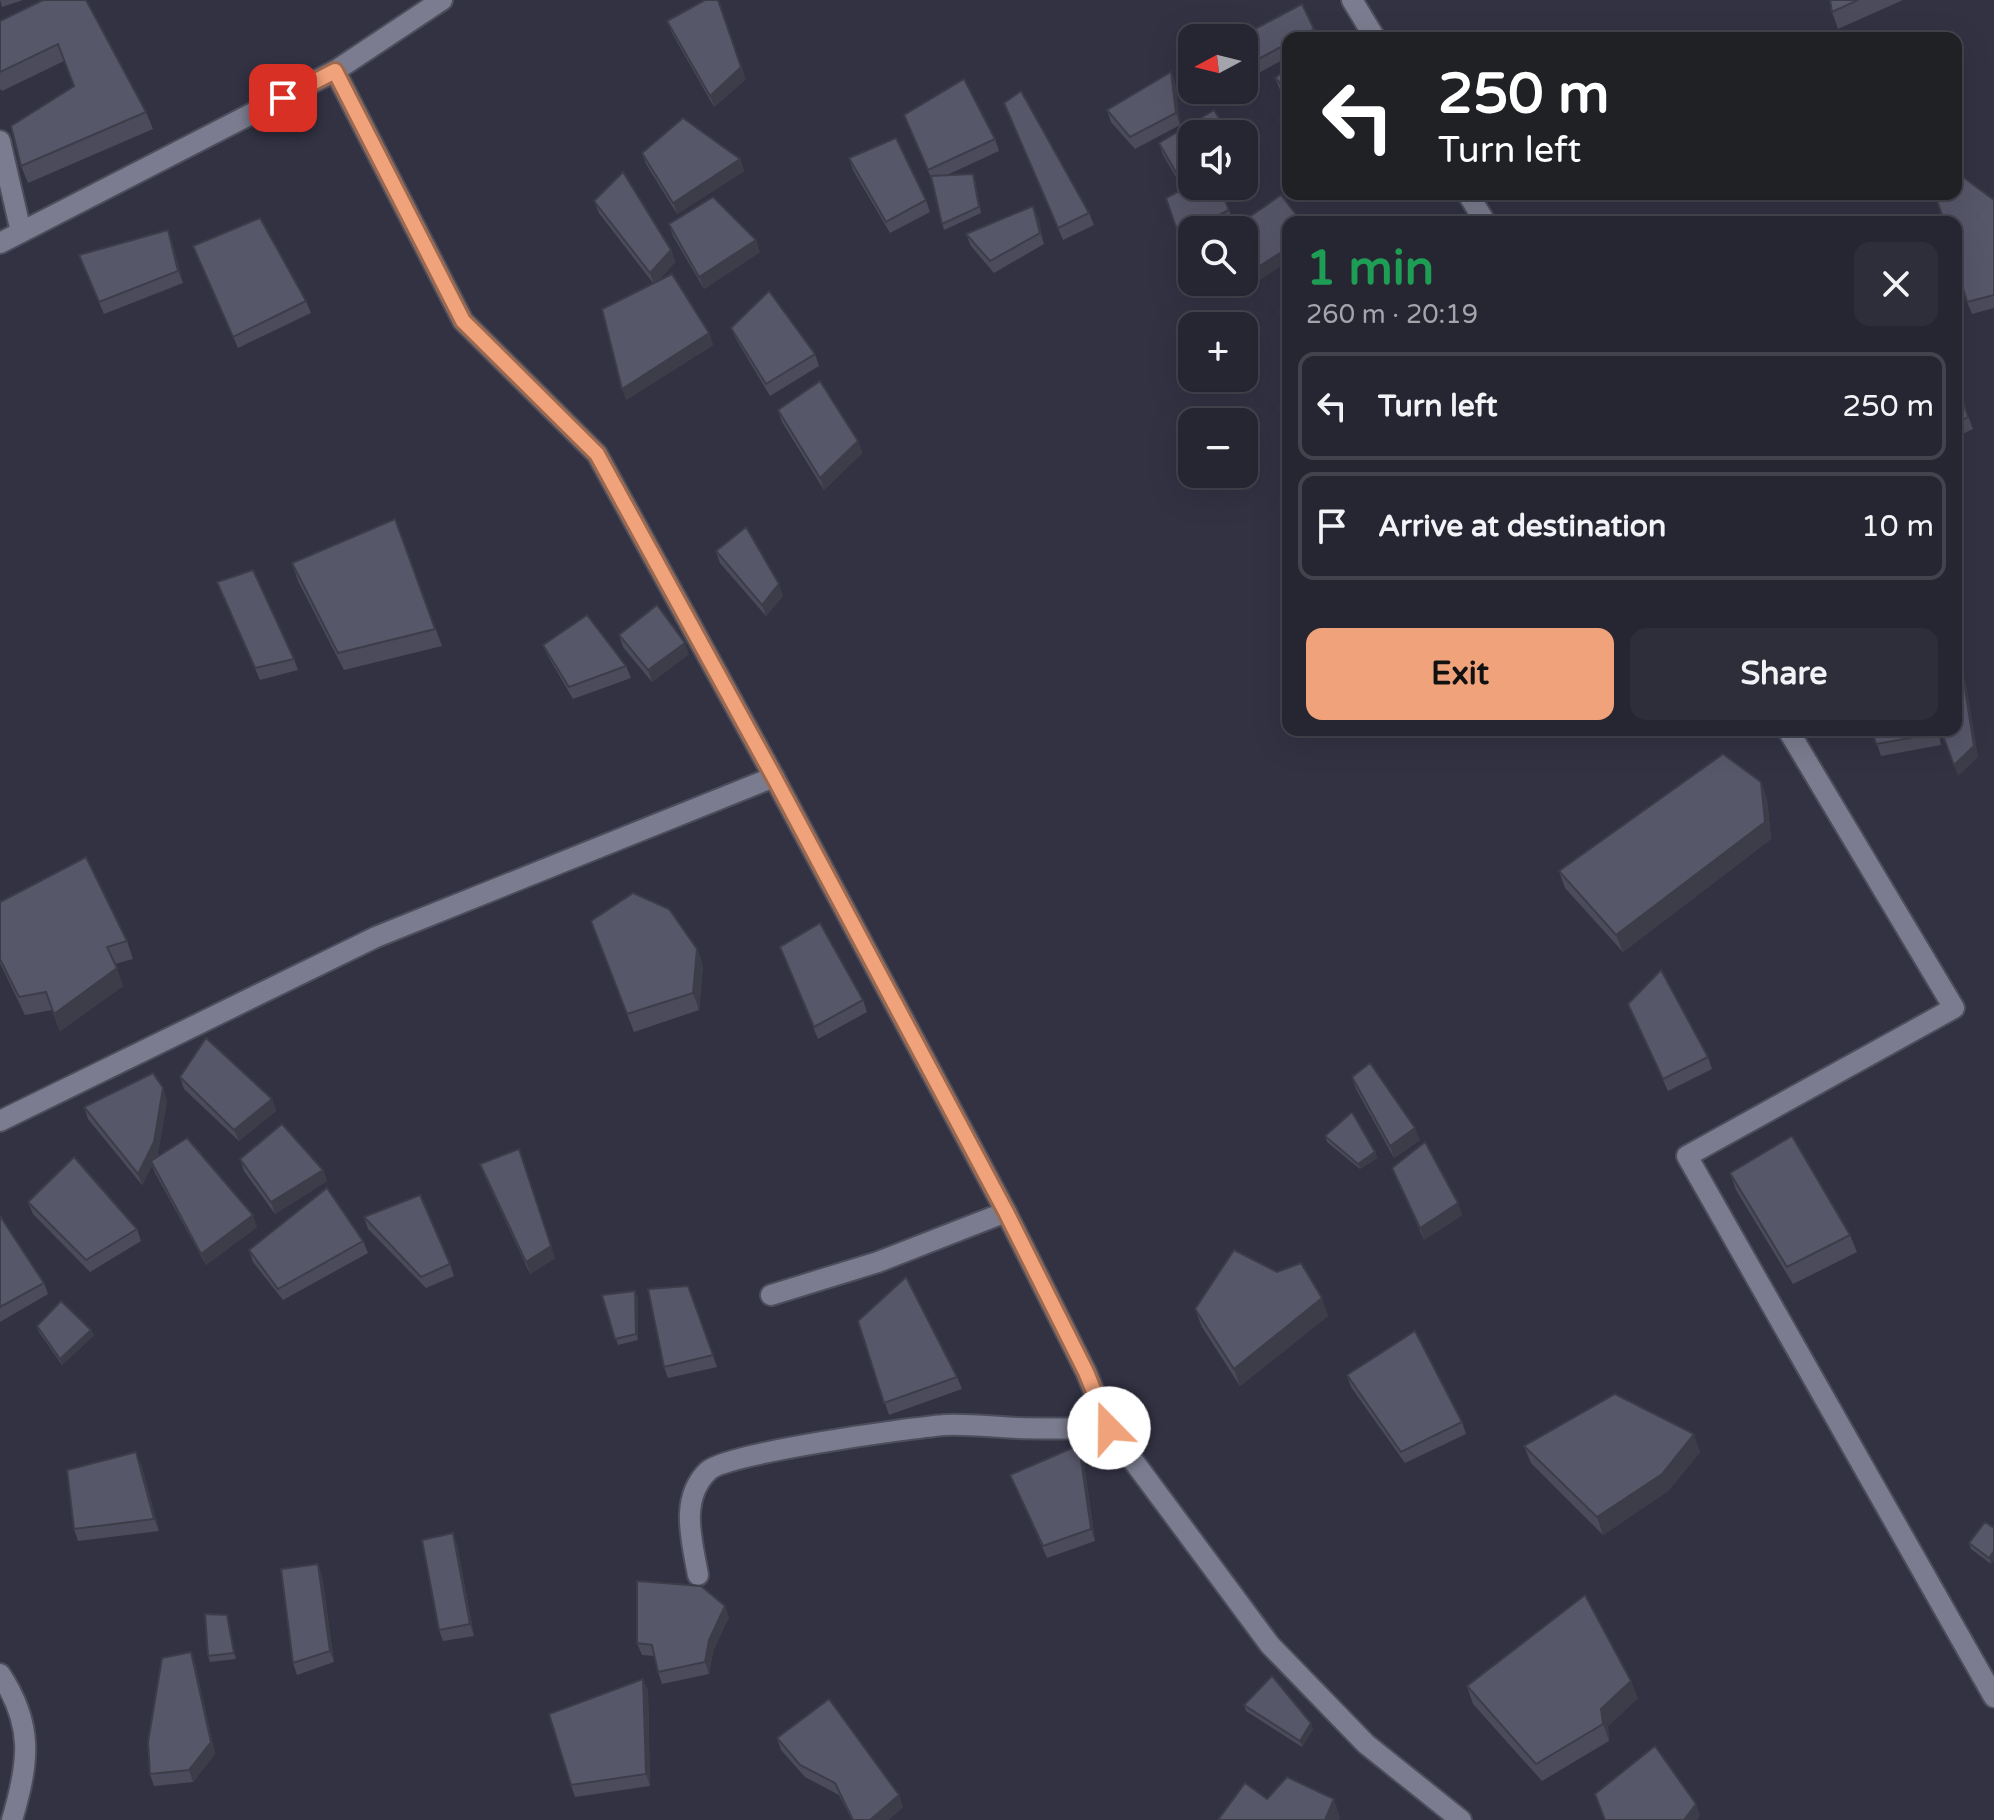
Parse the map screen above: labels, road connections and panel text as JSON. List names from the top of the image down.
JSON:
{
  "north": "left",
  "page": {
    "map_buttons": ["+", "−"],
    "turn": ["250 m", "Turn left"],
    "heading": ["1 min", "260 m · 20:19"],
    "list": [
      {
        "name": "Turn left",
        "value": "250 m"
      },
      {
        "name": "Arrive at destination",
        "value": "10 m"
      }
    ],
    "buttons": ["Exit", "Share"]
  }
}
